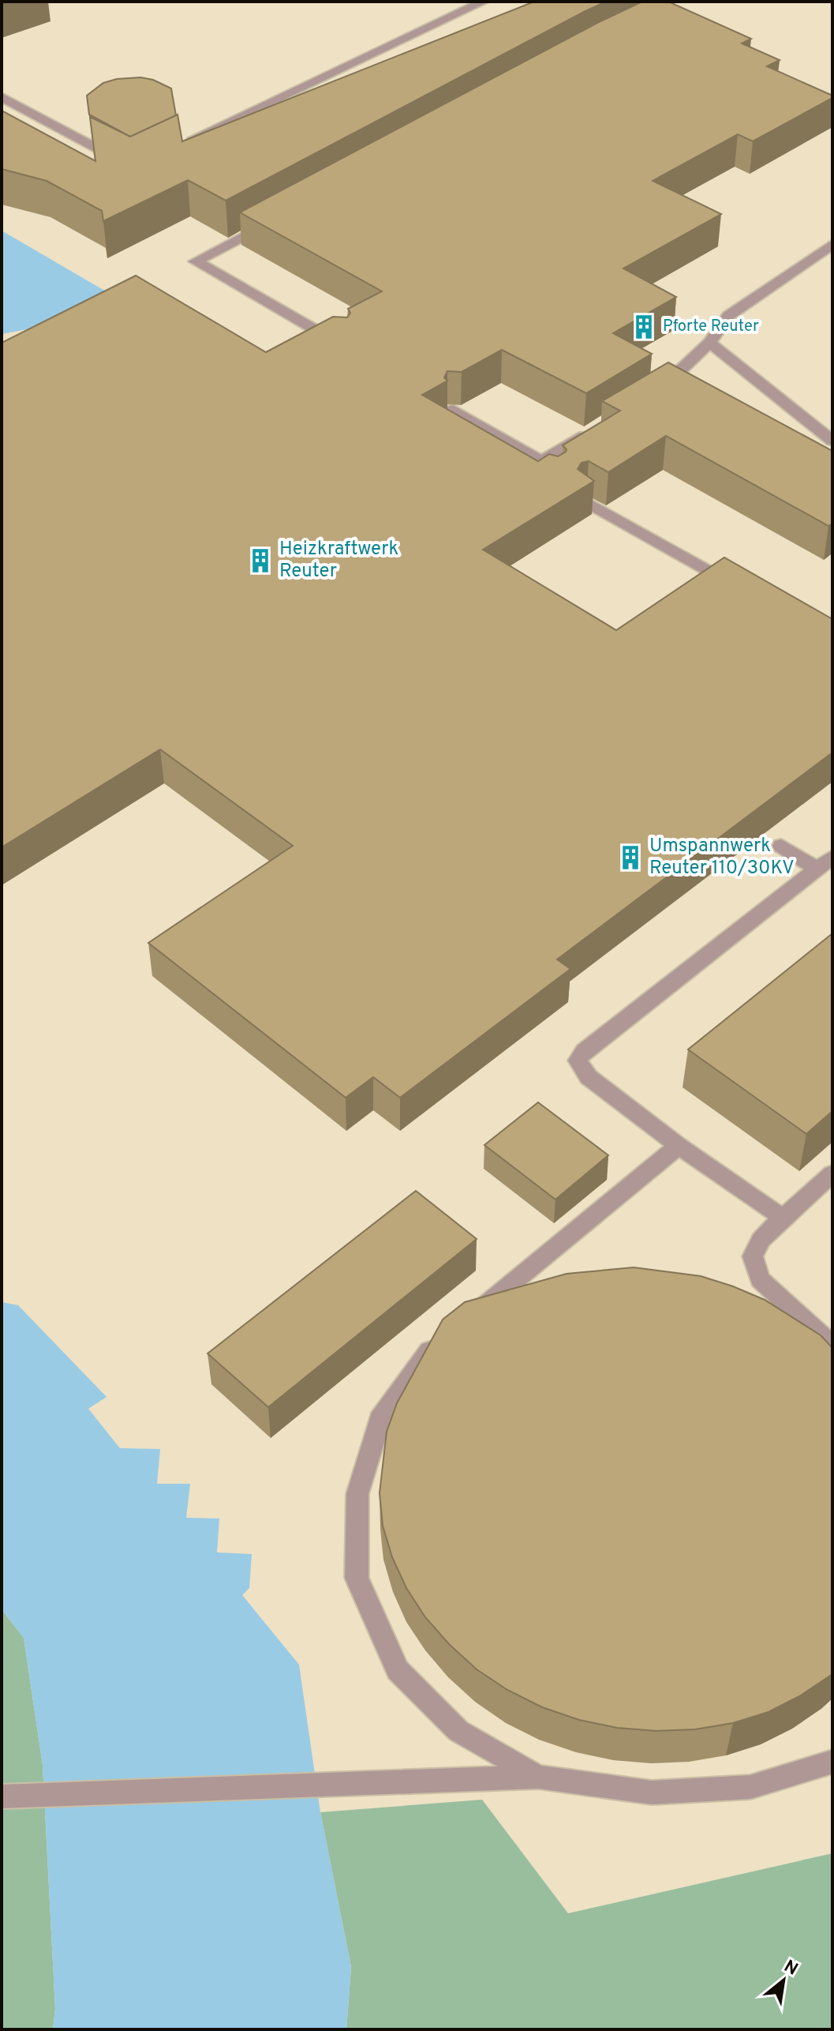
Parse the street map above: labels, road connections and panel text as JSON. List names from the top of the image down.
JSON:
{
  "places": {
    "building": ["Pforte Reuter", "Heizkraftwerk Reuter", "Umspannwerk Reuter 110/30KV"]
  },
  "north": "top right"
}
